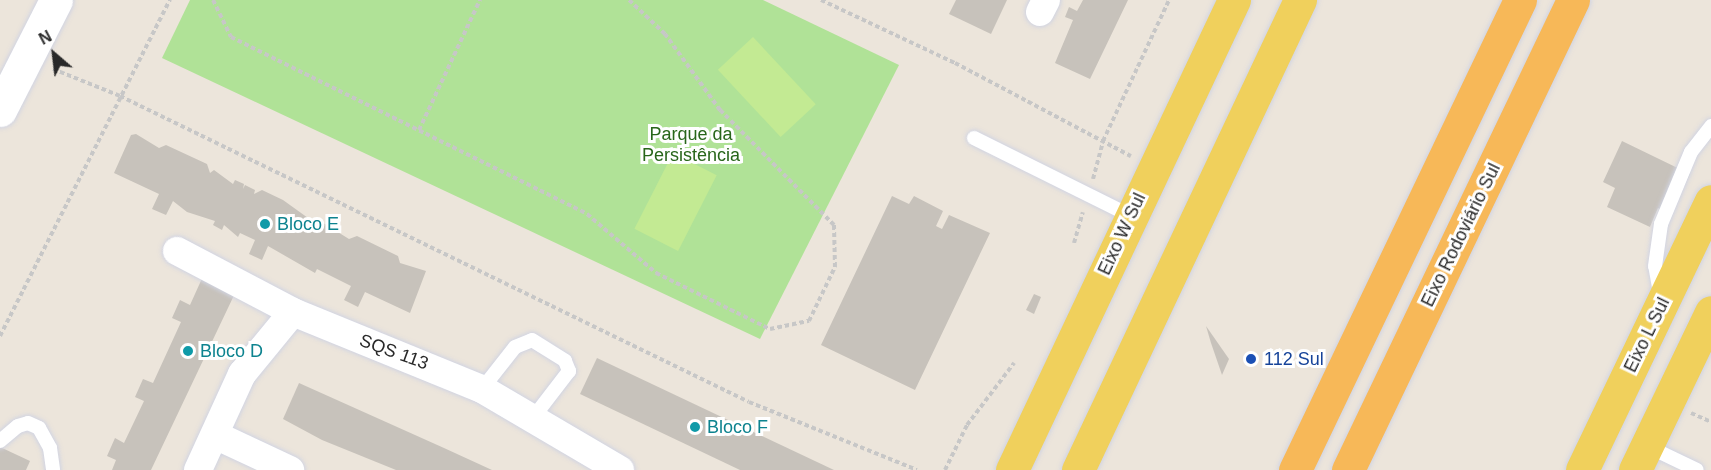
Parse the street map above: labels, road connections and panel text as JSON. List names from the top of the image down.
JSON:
{
  "streets": {
    "highway": ["Eixo Rodoviário Sul"],
    "main road": ["Eixo W Sul", "Eixo L Sul"],
    "street": ["SQS 113"]
  },
  "parks": ["Parque da Persistência"],
  "places": [
    "Bloco E",
    "Bloco D",
    "112 Sul",
    "Bloco F"
  ],
  "north": "top left"
}
